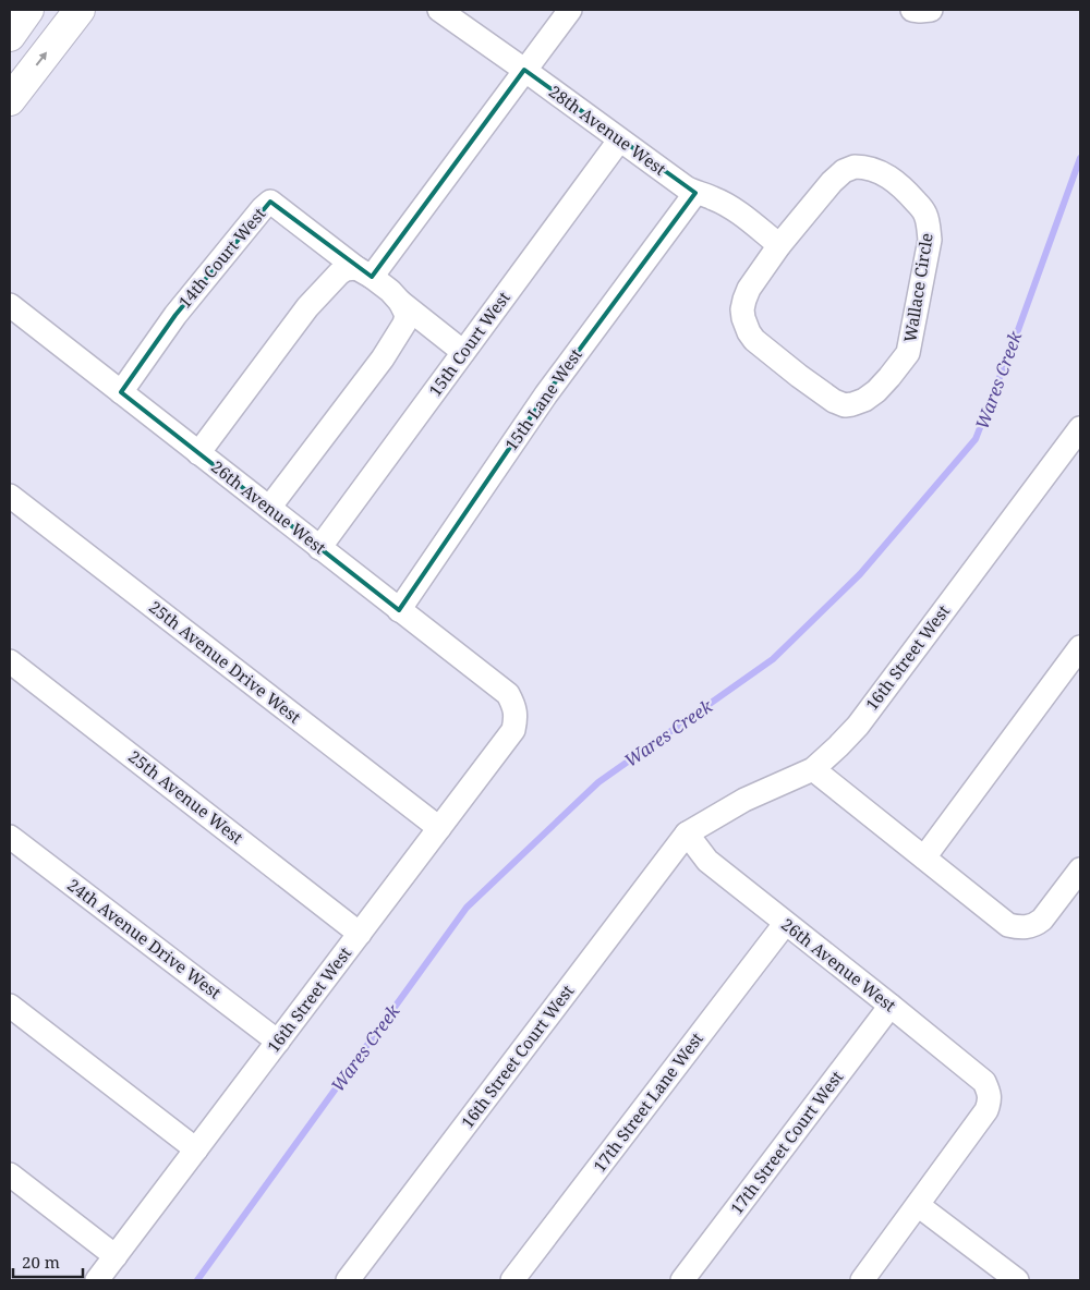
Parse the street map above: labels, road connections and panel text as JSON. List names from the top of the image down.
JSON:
{
  "streets": {
    "street": [
      "28th Avenue West",
      "14th Court West",
      "Wallace Circle",
      "15th Court West",
      "15th Lane West",
      "26th Avenue West",
      "16th Street West",
      "25th Avenue Drive West",
      "25th Avenue West",
      "24th Avenue Drive West",
      "16th Street Court West",
      "17th Street Lane West",
      "17th Street Court West"
    ]
  },
  "crossings": [
    ["28th Avenue West", "Wallace Circle"],
    ["28th Avenue West", "15th Court West"],
    ["28th Avenue West", "15th Lane West"],
    ["14th Court West", "26th Avenue West"],
    ["15th Court West", "26th Avenue West"],
    ["15th Lane West", "26th Avenue West"],
    ["26th Avenue West", "16th Street West"],
    ["26th Avenue West", "16th Street Court West"],
    ["26th Avenue West", "17th Street Lane West"],
    ["26th Avenue West", "17th Street Court West"],
    ["16th Street West", "25th Avenue Drive West"],
    ["16th Street West", "25th Avenue West"],
    ["16th Street West", "24th Avenue Drive West"],
    ["16th Street West", "16th Street Court West"]
  ],
  "water": ["Wares Creek"],
  "scale_bar": "20 m"
}
